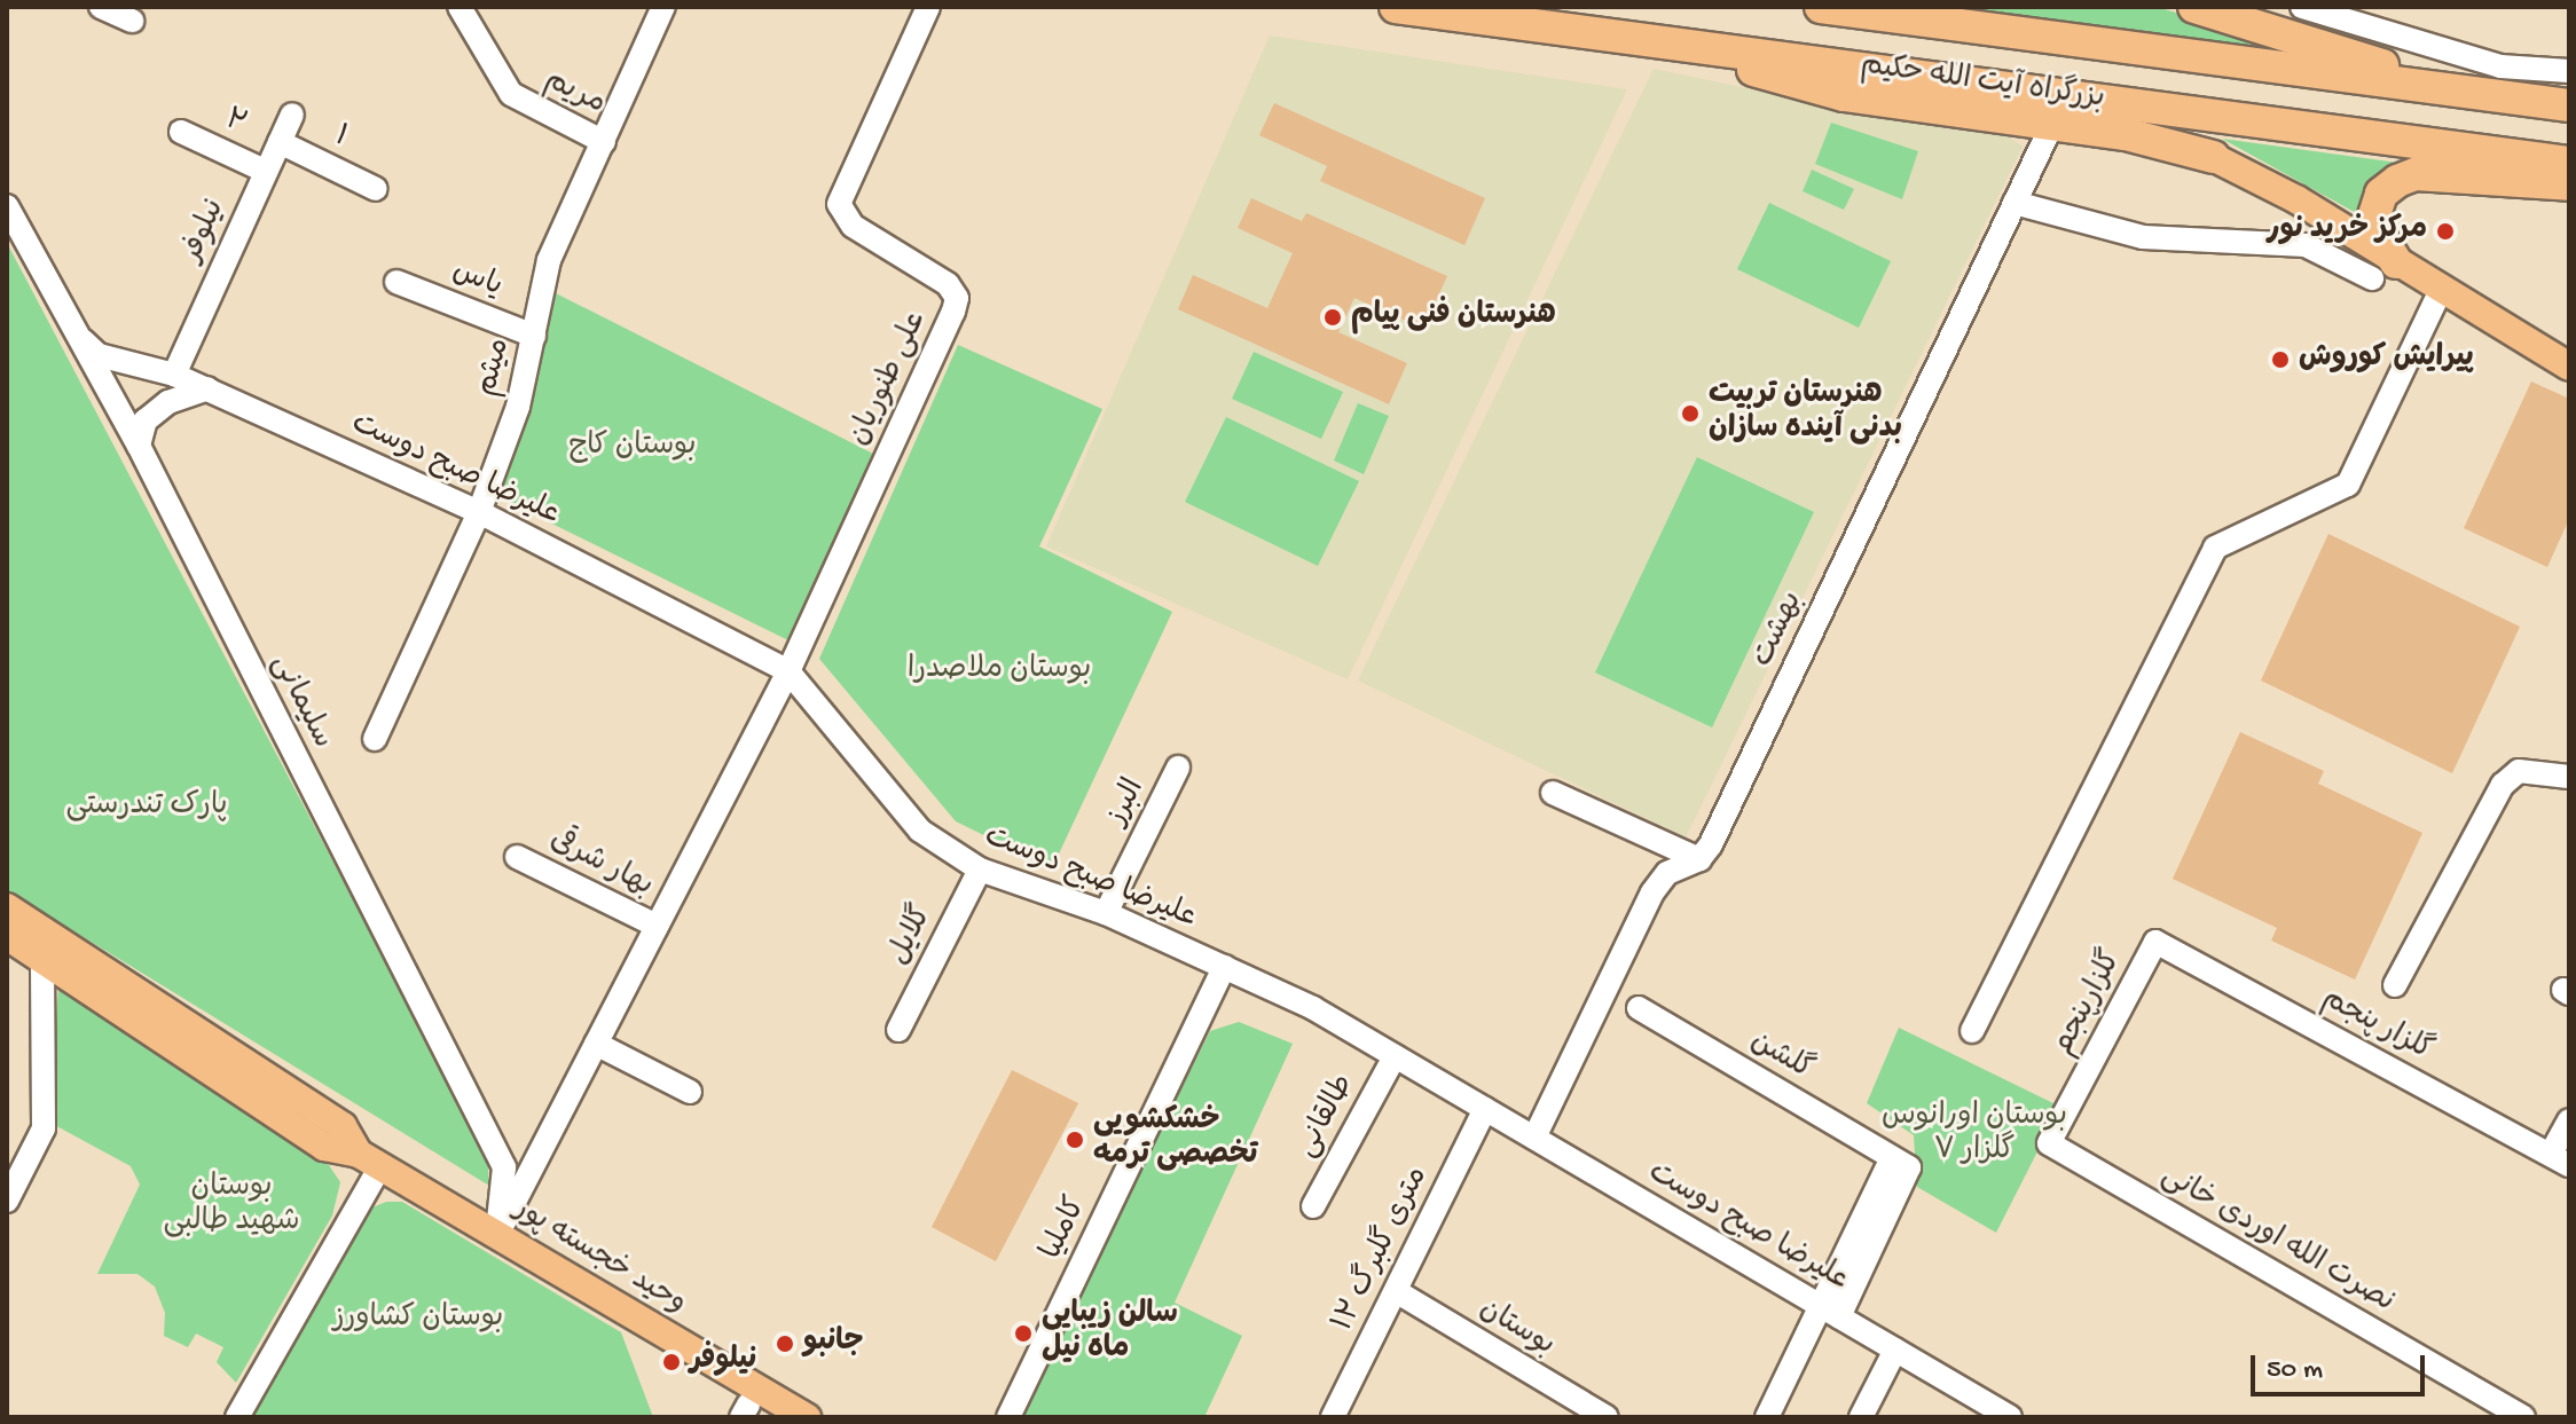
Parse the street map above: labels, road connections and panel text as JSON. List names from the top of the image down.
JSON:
{
  "streets": {
    "highway": ["بزرگراه آیت الله حکیم"],
    "main road": ["وحید خجسته پور"],
    "street": [
      "مریم",
      "۲",
      "۱",
      "نیلوفر",
      "یاس",
      "میثم",
      "علی طنوریان",
      "علیرضا صبح دوست",
      "بهشت",
      "سلیمانی",
      "البرز",
      "بهار شرقی",
      "گلایل",
      "گلزارپنجم",
      "گلزار پنجم",
      "گلشن",
      "طالقانی",
      "کاملیا",
      "نصرت الله اوردی خانی",
      "۱۲ متری گلبرگ",
      "بوستان"
    ]
  },
  "crossings": [
    ["مریم", "میثم"],
    ["۲", "نیلوفر"],
    ["۱", "نیلوفر"],
    ["نیلوفر", "علیرضا صبح دوست"],
    ["یاس", "میثم"],
    ["میثم", "علیرضا صبح دوست"],
    ["علی طنوریان", "علیرضا صبح دوست"],
    ["علیرضا صبح دوست", "سلیمانی"],
    ["علیرضا صبح دوست", "البرز"],
    ["علیرضا صبح دوست", "گلایل"],
    ["علیرضا صبح دوست", "گلشن"],
    ["علیرضا صبح دوست", "طالقانی"],
    ["علیرضا صبح دوست", "کاملیا"],
    ["علیرضا صبح دوست", "۱۲ متری گلبرگ"],
    ["سلیمانی", "وحید خجسته پور"],
    ["گلزارپنجم", "گلزار پنجم"],
    ["گلزارپنجم", "نصرت الله اوردی خانی"],
    ["۱۲ متری گلبرگ", "بوستان"]
  ],
  "parks": [
    "بوستان کاج",
    "بوستان ملاصدرا",
    "پارک تندرستی",
    "بوستان اورانوس گلزار ۷",
    "بوستان شهید طالبی",
    "بوستان کشاورز"
  ],
  "places": [
    "مرکز خرید نور",
    "هنرستان فنی پیام",
    "پیرایش کوروش",
    "هنرستان تربیت بدنی آینده سازان",
    "خشکشویی تخصصی ترمه",
    "سالن زیبایی ماه نیل",
    "جانبو",
    "نیلوفر"
  ],
  "scale_bar": "50 m"
}
